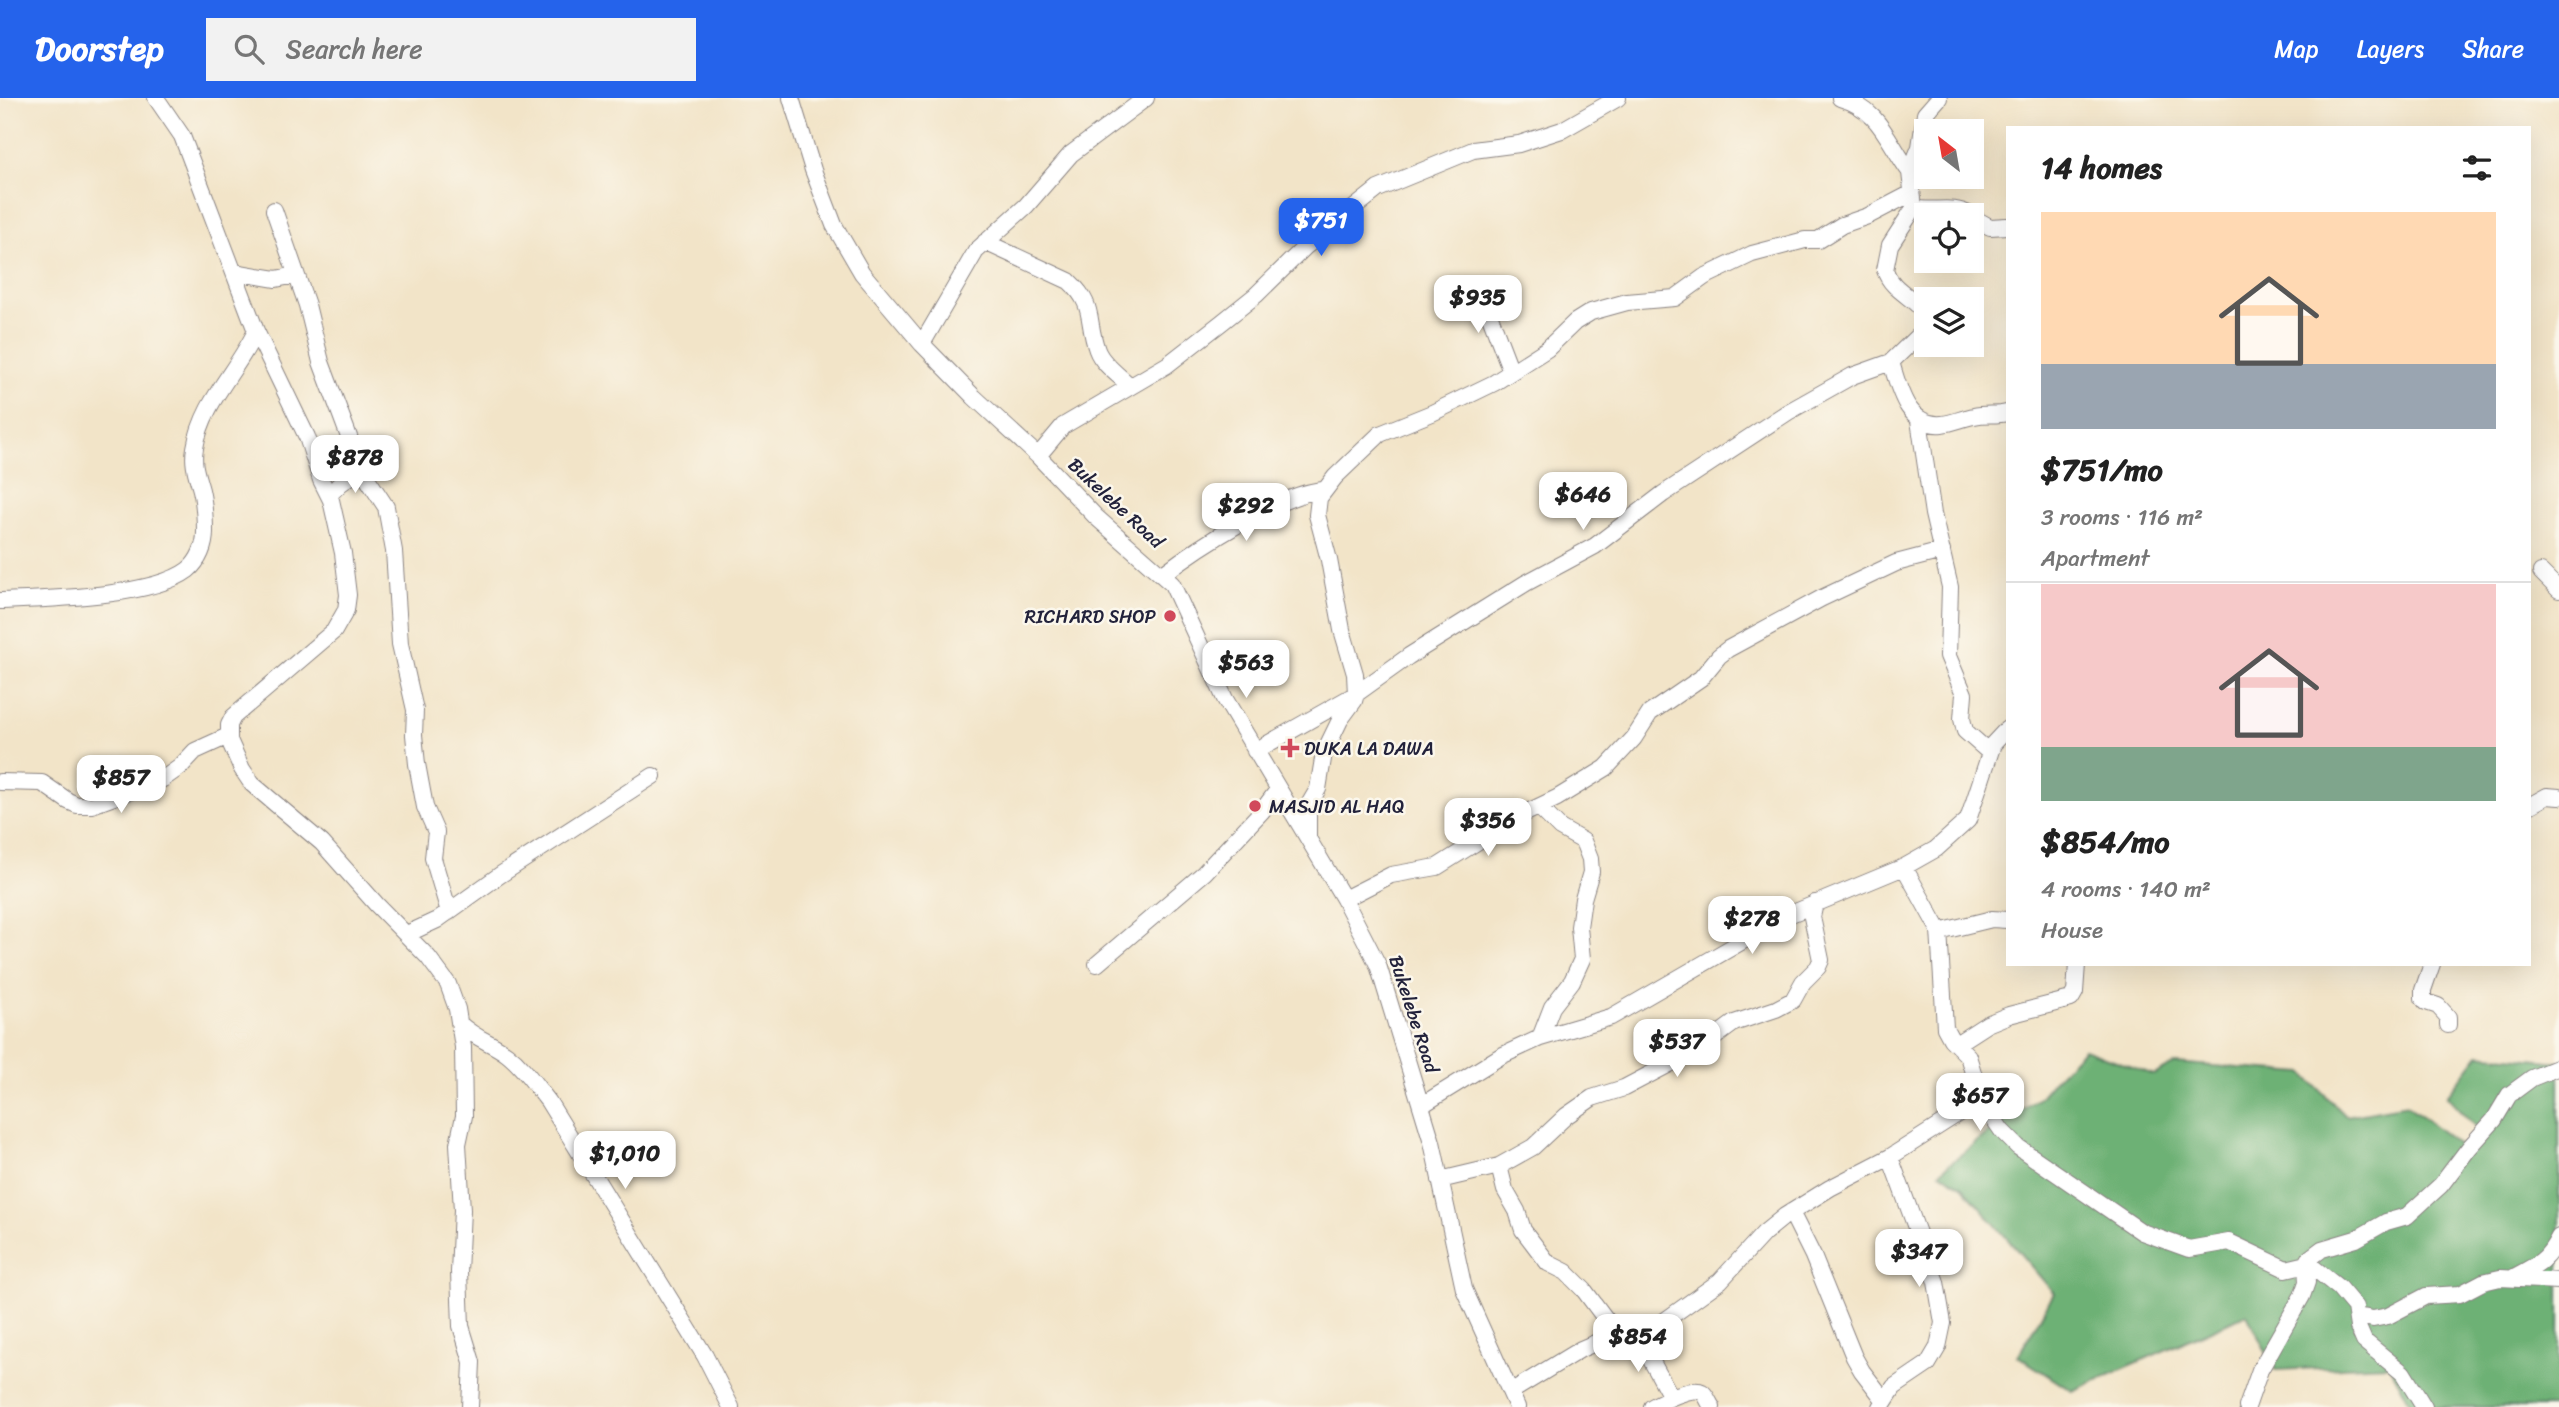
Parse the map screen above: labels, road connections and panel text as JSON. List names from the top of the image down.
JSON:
{
  "streets": {
    "street": ["Bukelebe Road"]
  },
  "places": {
    "other": ["RICHARD SHOP", "MASJID AL HAQ"],
    "health": ["DUKA LA DAWA"]
  },
  "north": "top left",
  "page": {
    "header": "Doorstep",
    "search": "Search here",
    "nav": ["Map", "Layers", "Share"],
    "heading": "14 homes",
    "price": [
      "$751",
      "$935",
      "$878",
      "$646",
      "$292",
      "$563",
      "$857",
      "$356",
      "$278",
      "$537",
      "$657",
      "$1,010",
      "$347",
      "$854"
    ],
    "list": [
      {
        "name": "$751/mo",
        "note": "3 rooms · 116 m² · Apartment"
      },
      {
        "name": "$854/mo",
        "note": "4 rooms · 140 m² · House"
      }
    ]
  }
}
